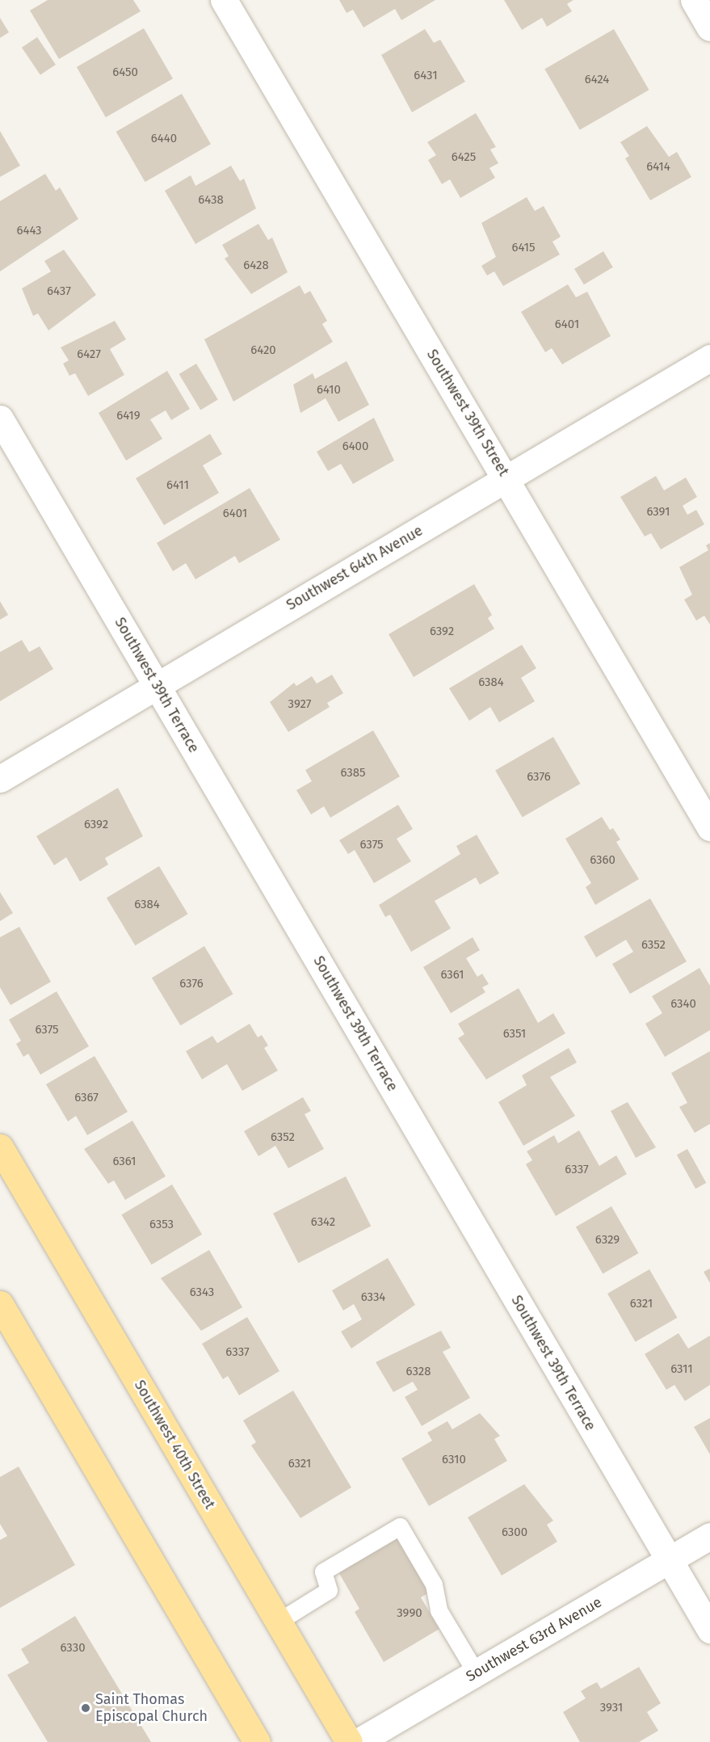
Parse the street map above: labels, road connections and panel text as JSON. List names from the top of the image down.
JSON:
{
  "streets": {
    "main road": ["Southwest 40th Street"],
    "street": [
      "Southwest 39th Street",
      "Southwest 64th Avenue",
      "Southwest 39th Terrace",
      "Southwest 63rd Avenue"
    ]
  },
  "crossings": [
    ["Southwest 39th Street", "Southwest 64th Avenue"],
    ["Southwest 64th Avenue", "Southwest 39th Terrace"],
    ["Southwest 39th Terrace", "Southwest 63rd Avenue"]
  ],
  "places": ["Saint Thomas Episcopal Church"],
  "house_numbers": [
    "6450",
    "6431",
    "6424",
    "6440",
    "6425",
    "6414",
    "6438",
    "6443",
    "6415",
    "6428",
    "6437",
    "6401",
    "6420",
    "6427",
    "6410",
    "6419",
    "6400",
    "6411",
    "6391",
    "6401",
    "6392",
    "6384",
    "3927",
    "6385",
    "6376",
    "6392",
    "6375",
    "6360",
    "6384",
    "6352",
    "6361",
    "6376",
    "6340",
    "6375",
    "6351",
    "6367",
    "6352",
    "6361",
    "6337",
    "6342",
    "6353",
    "6329",
    "6343",
    "6334",
    "6321",
    "6337",
    "6311",
    "6328",
    "6310",
    "6321",
    "6300",
    "3990",
    "6330",
    "3931"
  ]
}
